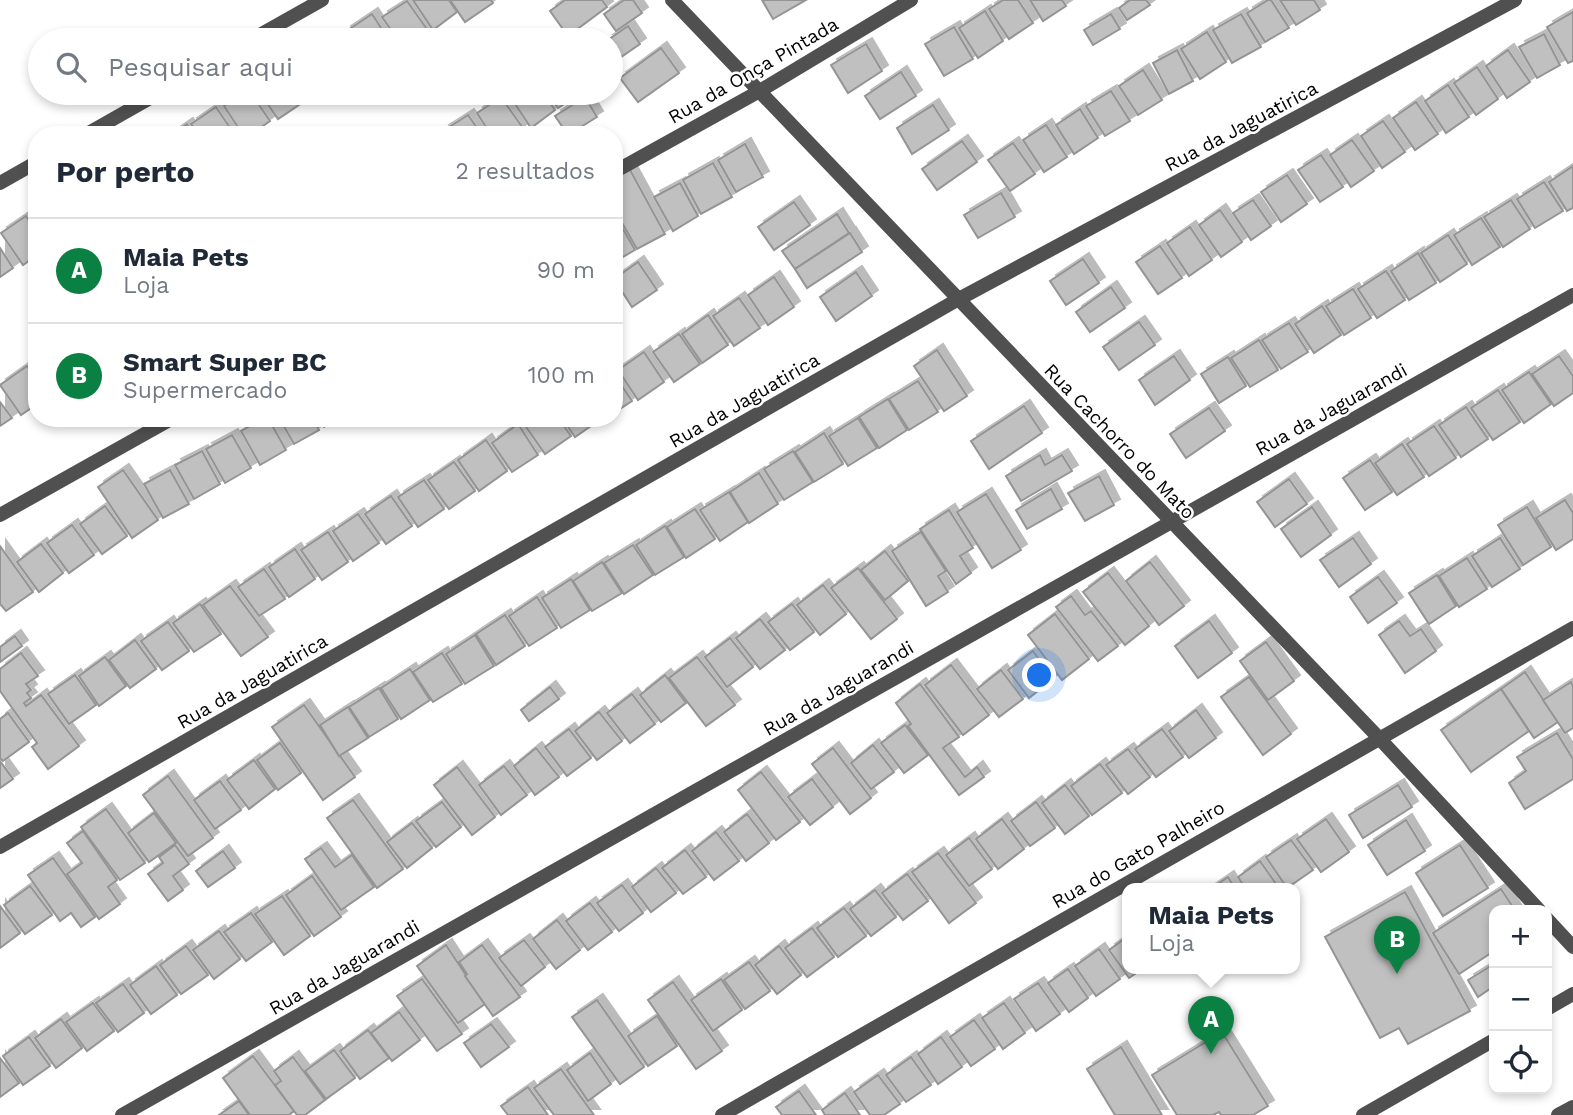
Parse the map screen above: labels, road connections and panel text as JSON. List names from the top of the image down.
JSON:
{
  "streets": {
    "street": [
      "Rua da Onça Pintada",
      "Rua da Jaguatirica",
      "Rua da Jaguarandi",
      "Rua Cachorro do Mato",
      "Rua do Gato Palheiro"
    ]
  },
  "crossings": [
    ["Rua da Onça Pintada", "Rua Cachorro do Mato"],
    ["Rua da Jaguatirica", "Rua Cachorro do Mato"],
    ["Rua da Jaguarandi", "Rua Cachorro do Mato"],
    ["Rua Cachorro do Mato", "Rua do Gato Palheiro"]
  ],
  "page": {
    "search": "Pesquisar aqui",
    "heading": ["Por perto", "2 resultados"],
    "list": [
      {
        "mark": "A",
        "name": "Maia Pets",
        "note": "Loja",
        "value": "90 m"
      },
      {
        "mark": "B",
        "name": "Smart Super BC",
        "note": "Supermercado",
        "value": "100 m"
      }
    ],
    "popup": ["Maia Pets", "Loja"],
    "map_buttons": ["+", "−"],
    "pins": ["B", "A"]
  }
}
